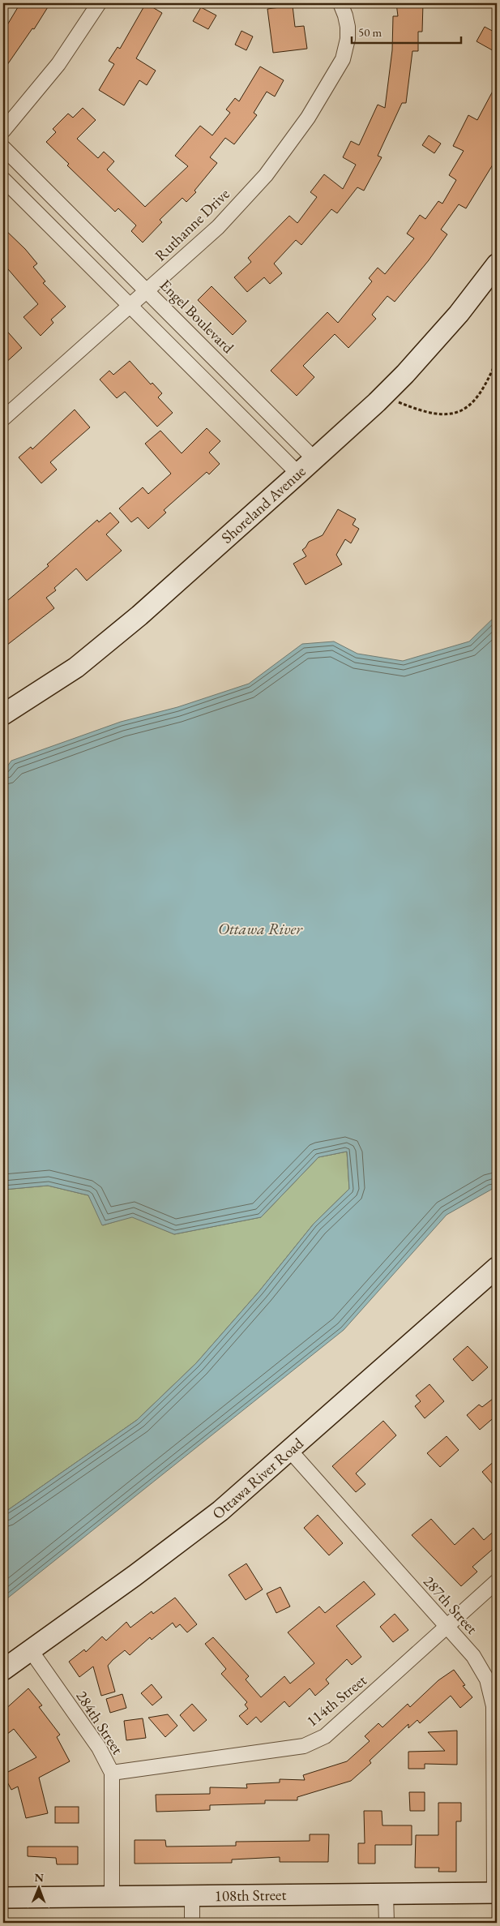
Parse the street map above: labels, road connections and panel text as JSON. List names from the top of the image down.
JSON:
{
  "streets": {
    "street": [
      "Ruthanne Drive",
      "Engel Boulevard",
      "Shoreland Avenue",
      "Ottawa River Road",
      "287th Street",
      "114th Street",
      "284th Street",
      "108th Street"
    ]
  },
  "crossings": [
    ["Ruthanne Drive", "Engel Boulevard"],
    ["Engel Boulevard", "Shoreland Avenue"],
    ["Ottawa River Road", "287th Street"],
    ["Ottawa River Road", "284th Street"],
    ["287th Street", "114th Street"],
    ["287th Street", "108th Street"],
    ["114th Street", "284th Street"],
    ["284th Street", "108th Street"]
  ],
  "water": ["Ottawa River"],
  "scale_bar": "50 m",
  "north": "top"
}
